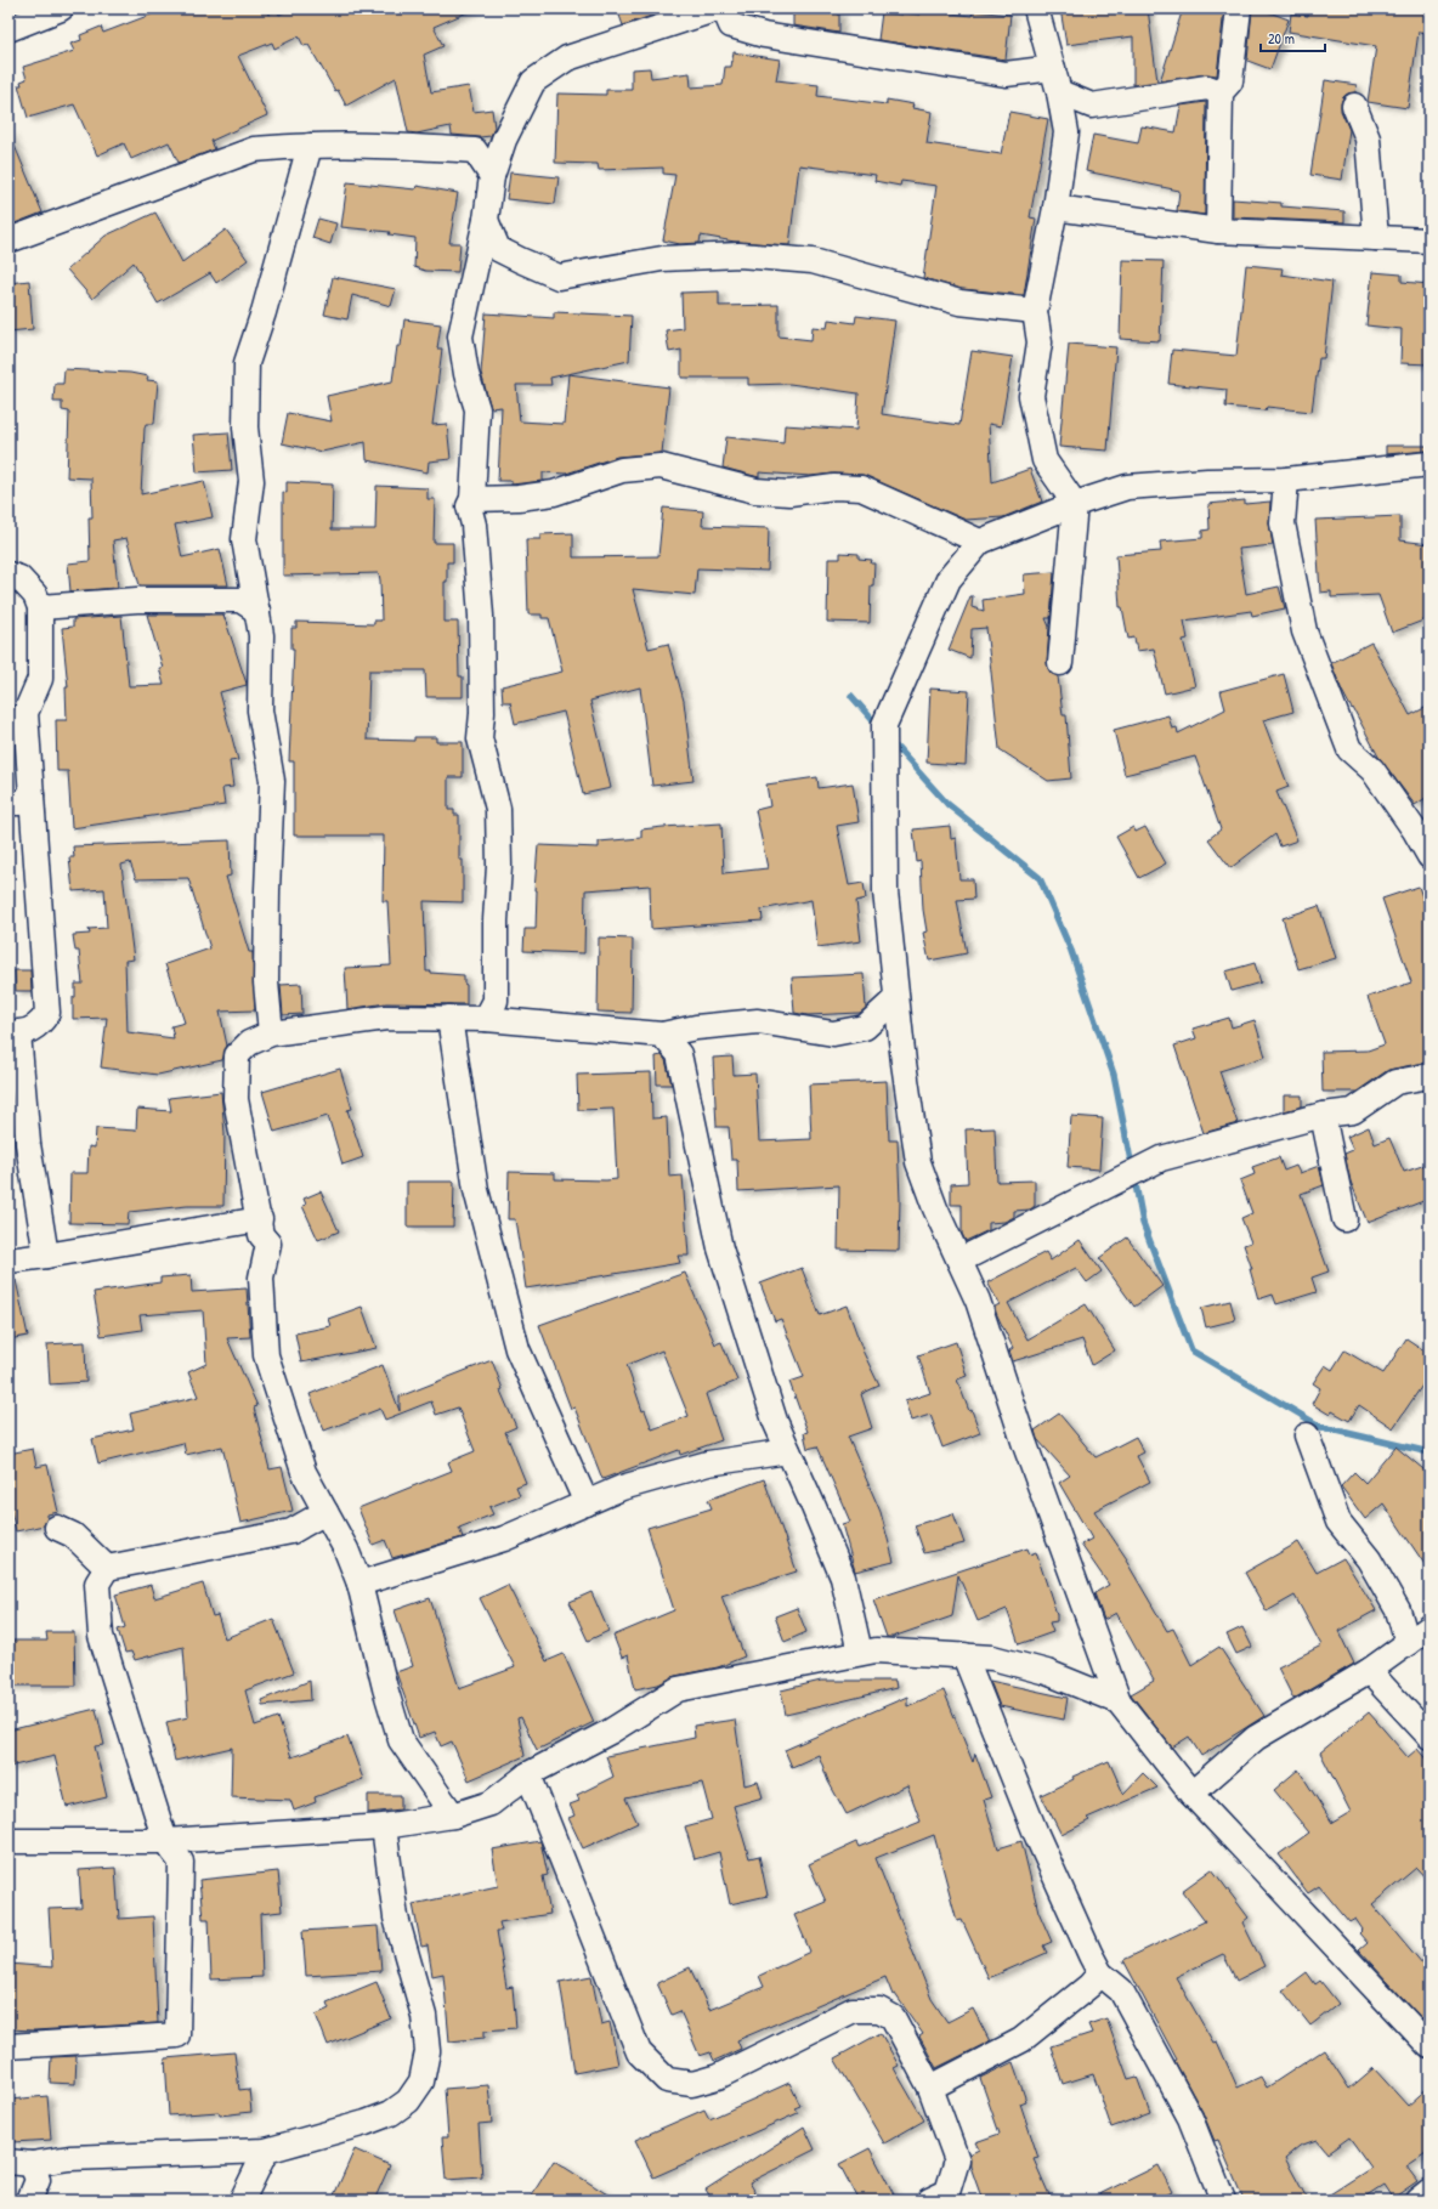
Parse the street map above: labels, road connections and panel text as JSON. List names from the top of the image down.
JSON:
{
  "scale_bar": "20 m"
}
